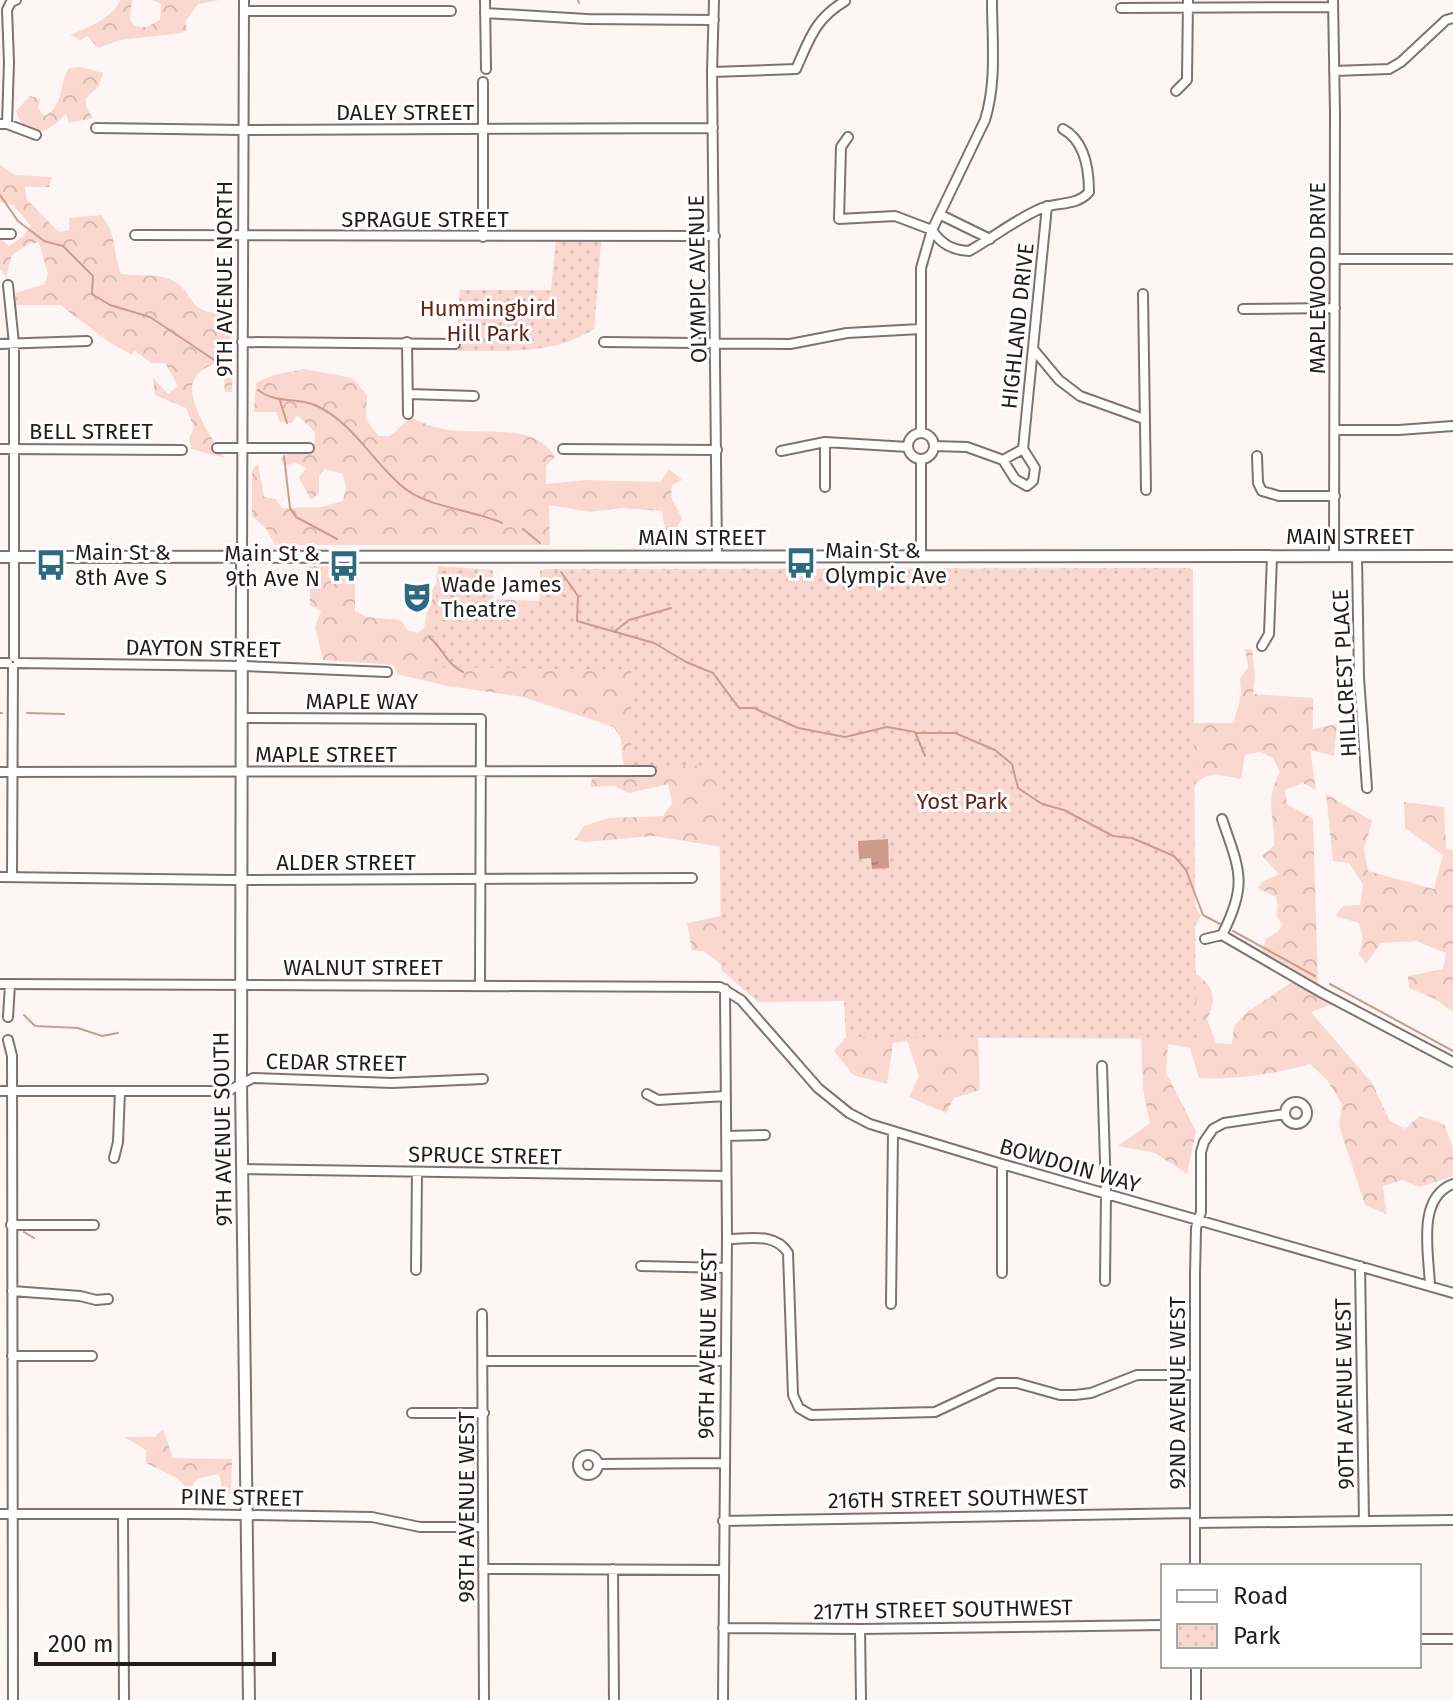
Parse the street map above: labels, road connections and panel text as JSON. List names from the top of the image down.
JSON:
{
  "streets": {
    "main road": ["MAIN STREET", "9TH AVENUE SOUTH"],
    "street": [
      "DALEY STREET",
      "SPRAGUE STREET",
      "MAPLEWOOD DRIVE",
      "9TH AVENUE NORTH",
      "OLYMPIC AVENUE",
      "HIGHLAND DRIVE",
      "BELL STREET",
      "DAYTON STREET",
      "HILLCREST PLACE",
      "MAPLE WAY",
      "MAPLE STREET",
      "ALDER STREET",
      "WALNUT STREET",
      "CEDAR STREET",
      "SPRUCE STREET",
      "BOWDOIN WAY",
      "96TH AVENUE WEST",
      "92ND AVENUE WEST",
      "90TH AVENUE WEST",
      "PINE STREET",
      "216TH STREET SOUTHWEST",
      "98TH AVENUE WEST",
      "217TH STREET SOUTHWEST"
    ]
  },
  "crossings": [
    ["DALEY STREET", "9TH AVENUE NORTH"],
    ["DALEY STREET", "OLYMPIC AVENUE"],
    ["SPRAGUE STREET", "9TH AVENUE NORTH"],
    ["SPRAGUE STREET", "OLYMPIC AVENUE"],
    ["MAPLEWOOD DRIVE", "MAIN STREET"],
    ["9TH AVENUE NORTH", "MAIN STREET"],
    ["9TH AVENUE NORTH", "9TH AVENUE SOUTH"],
    ["OLYMPIC AVENUE", "MAIN STREET"],
    ["MAIN STREET", "HILLCREST PLACE"],
    ["MAIN STREET", "9TH AVENUE SOUTH"],
    ["DAYTON STREET", "9TH AVENUE SOUTH"],
    ["MAPLE WAY", "MAPLE STREET"],
    ["MAPLE WAY", "9TH AVENUE SOUTH"],
    ["MAPLE STREET", "9TH AVENUE SOUTH"],
    ["ALDER STREET", "9TH AVENUE SOUTH"],
    ["WALNUT STREET", "9TH AVENUE SOUTH"],
    ["WALNUT STREET", "BOWDOIN WAY"],
    ["WALNUT STREET", "96TH AVENUE WEST"],
    ["CEDAR STREET", "9TH AVENUE SOUTH"],
    ["9TH AVENUE SOUTH", "SPRUCE STREET"],
    ["9TH AVENUE SOUTH", "PINE STREET"],
    ["SPRUCE STREET", "96TH AVENUE WEST"],
    ["BOWDOIN WAY", "96TH AVENUE WEST"],
    ["BOWDOIN WAY", "92ND AVENUE WEST"],
    ["BOWDOIN WAY", "90TH AVENUE WEST"],
    ["96TH AVENUE WEST", "216TH STREET SOUTHWEST"],
    ["96TH AVENUE WEST", "217TH STREET SOUTHWEST"],
    ["92ND AVENUE WEST", "216TH STREET SOUTHWEST"],
    ["90TH AVENUE WEST", "216TH STREET SOUTHWEST"],
    ["PINE STREET", "98TH AVENUE WEST"]
  ],
  "parks": ["Hummingbird Hill Park", "Yost Park"],
  "places": {
    "bus stop": ["Main St & Olympic Ave", "Main St & 8th Ave S", "Main St & 9th Ave N"],
    "theatre": ["Wade James Theatre"]
  },
  "legend": ["Road", "Park"],
  "scale_bar": "200 m"
}
